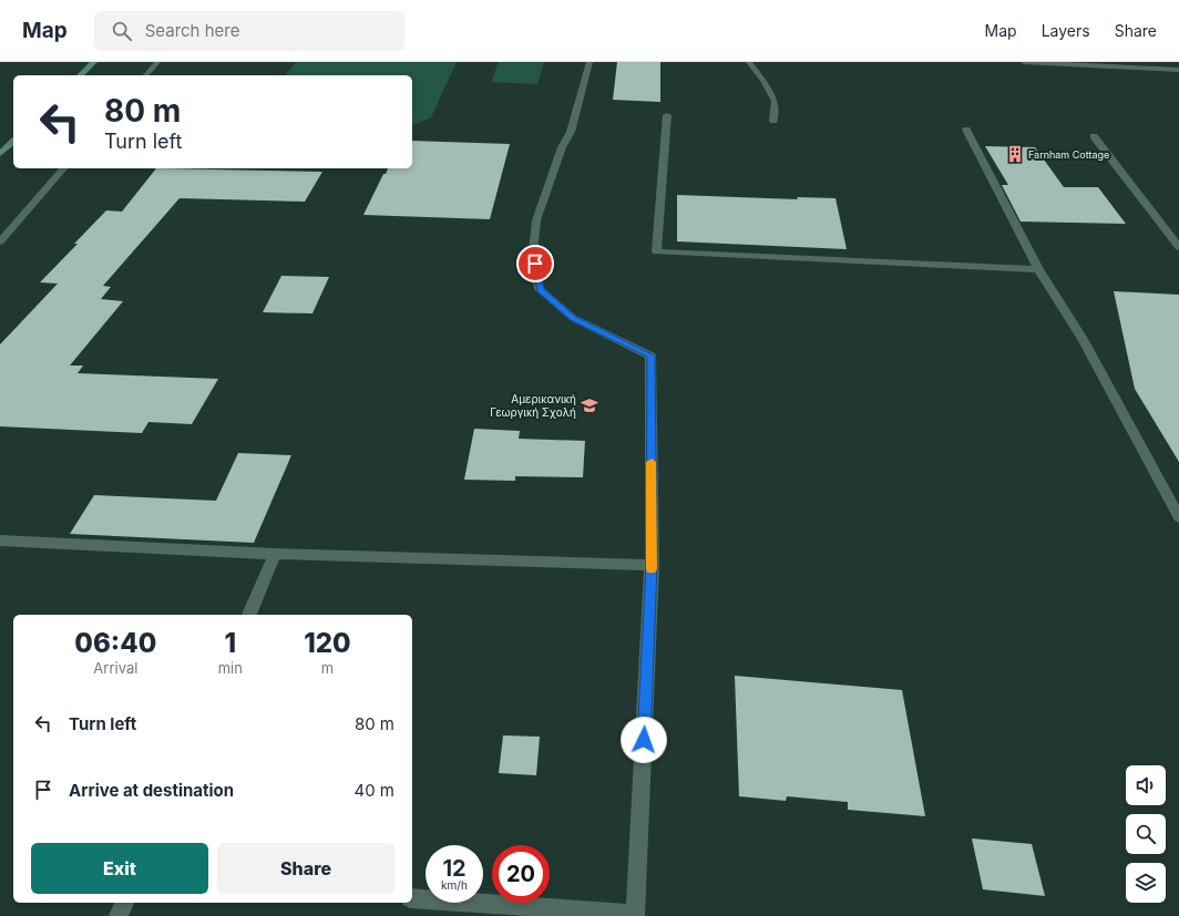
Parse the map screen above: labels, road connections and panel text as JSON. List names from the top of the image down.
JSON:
{
  "places": {
    "building": ["Farnham Cottage"],
    "school or university": ["Αμερικανική Γεωργική Σχολή"]
  },
  "page": {
    "header": "Map",
    "search": "Search here",
    "nav": ["Map", "Layers", "Share"],
    "turn": ["80 m", "Turn left"],
    "eta": [
      "06:40",
      "Arrival",
      "1",
      "min",
      "120",
      "m"
    ],
    "list": [
      {
        "name": "Turn left",
        "value": "80 m"
      },
      {
        "name": "Arrive at destination",
        "value": "40 m"
      }
    ],
    "buttons": ["Exit", "Share"],
    "speed": "12 km/h",
    "limit": "20"
  }
}
